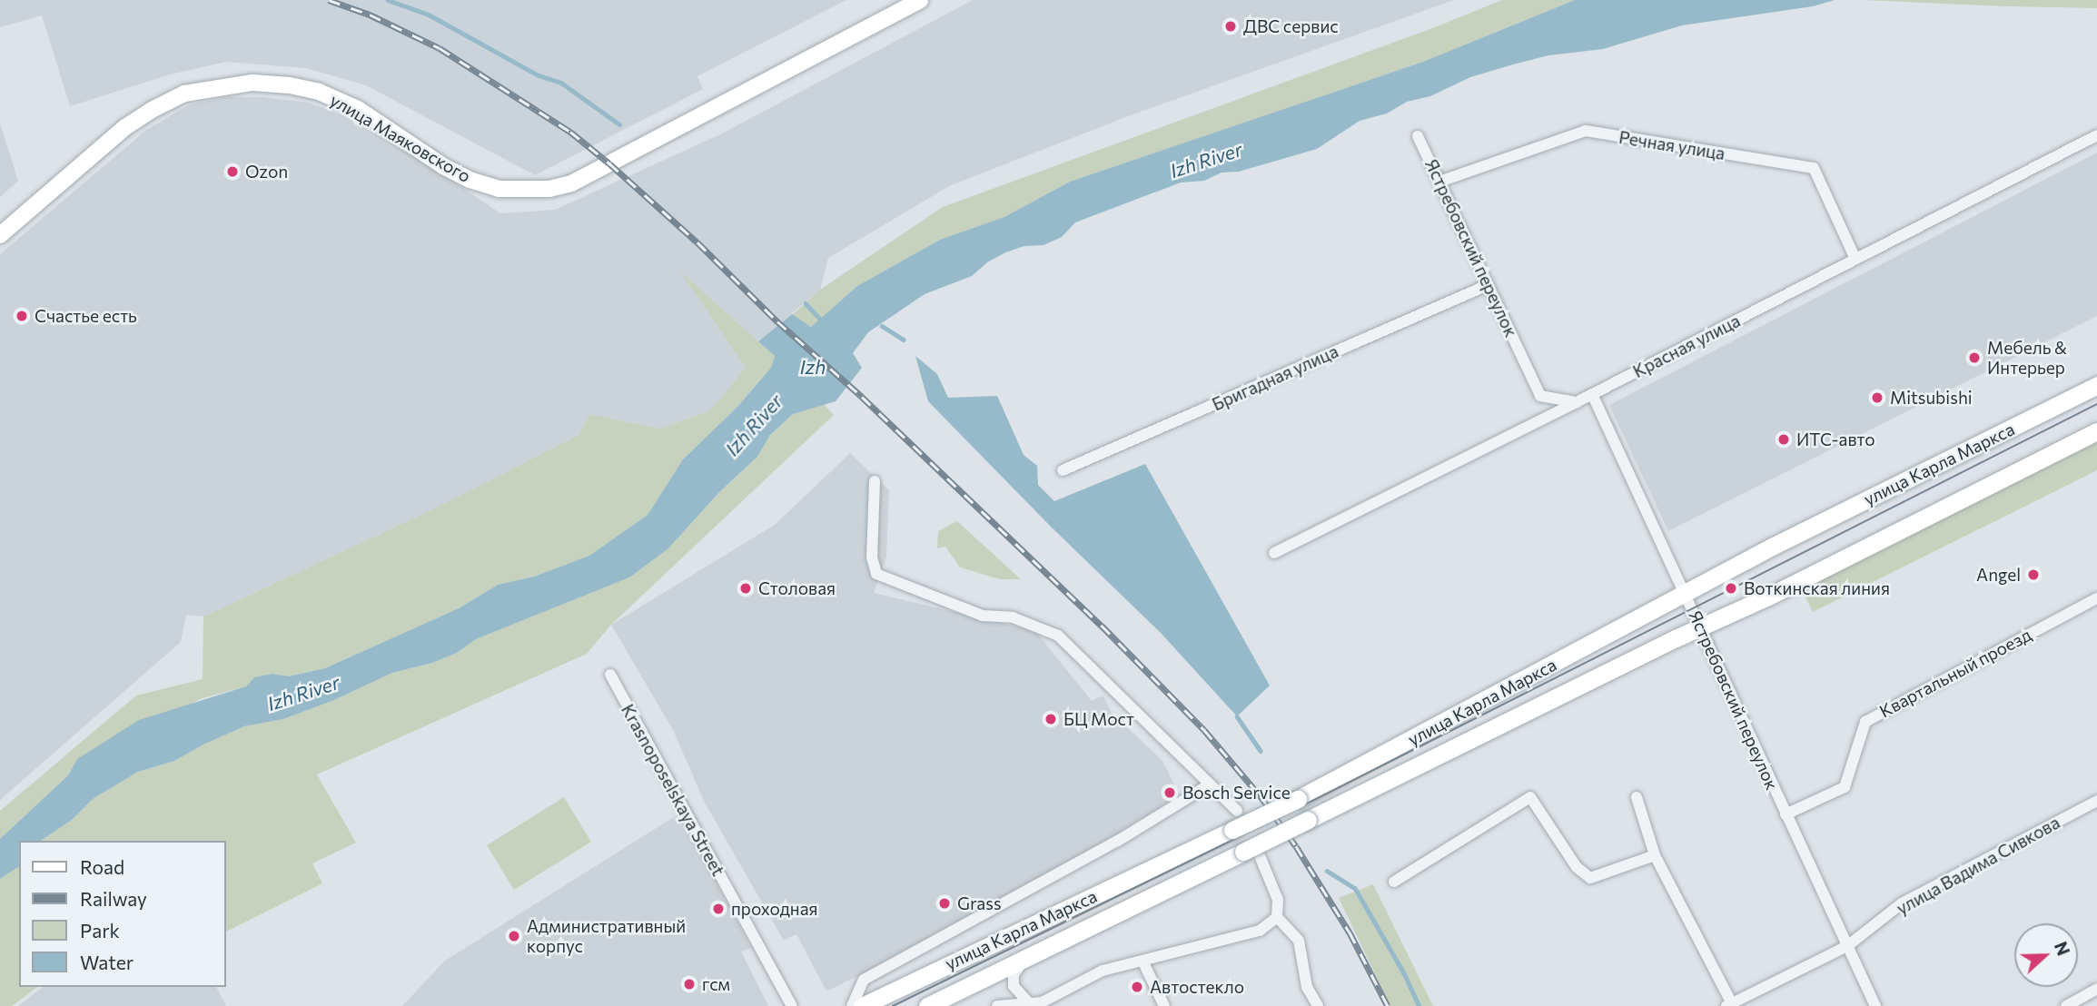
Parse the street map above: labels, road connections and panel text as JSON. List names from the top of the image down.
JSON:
{
  "streets": {
    "main road": ["улица Маяковского", "улица Карла Маркса"],
    "street": [
      "Речная улица",
      "Ястребовский переулок",
      "Красная улица",
      "Бригадная улица",
      "Квартальный проезд",
      "Krasnoposelskaya Street",
      "улица Вадима Сивкова"
    ]
  },
  "crossings": [
    ["Речная улица", "Ястребовский переулок"],
    ["Речная улица", "Красная улица"],
    ["Ястребовский переулок", "Красная улица"],
    ["Ястребовский переулок", "Бригадная улица"],
    ["Ястребовский переулок", "улица Карла Маркса"],
    ["Ястребовский переулок", "Квартальный проезд"],
    ["Ястребовский переулок", "улица Вадима Сивкова"]
  ],
  "water": ["Izh River", "Izh"],
  "places": [
    "ДВС сервис",
    "Ozon",
    "Счастье есть",
    "Мебель & Интерьер",
    "Mitsubishi",
    "ИТС-авто",
    "Angel",
    "Столовая",
    "Воткинская линия",
    "БЦ Мост",
    "Bosch Service",
    "Grass",
    "проходная",
    "Административный корпус",
    "гсм",
    "Автостекло"
  ],
  "legend": [
    "Road",
    "Railway",
    "Park",
    "Water"
  ],
  "north": "right"
}
